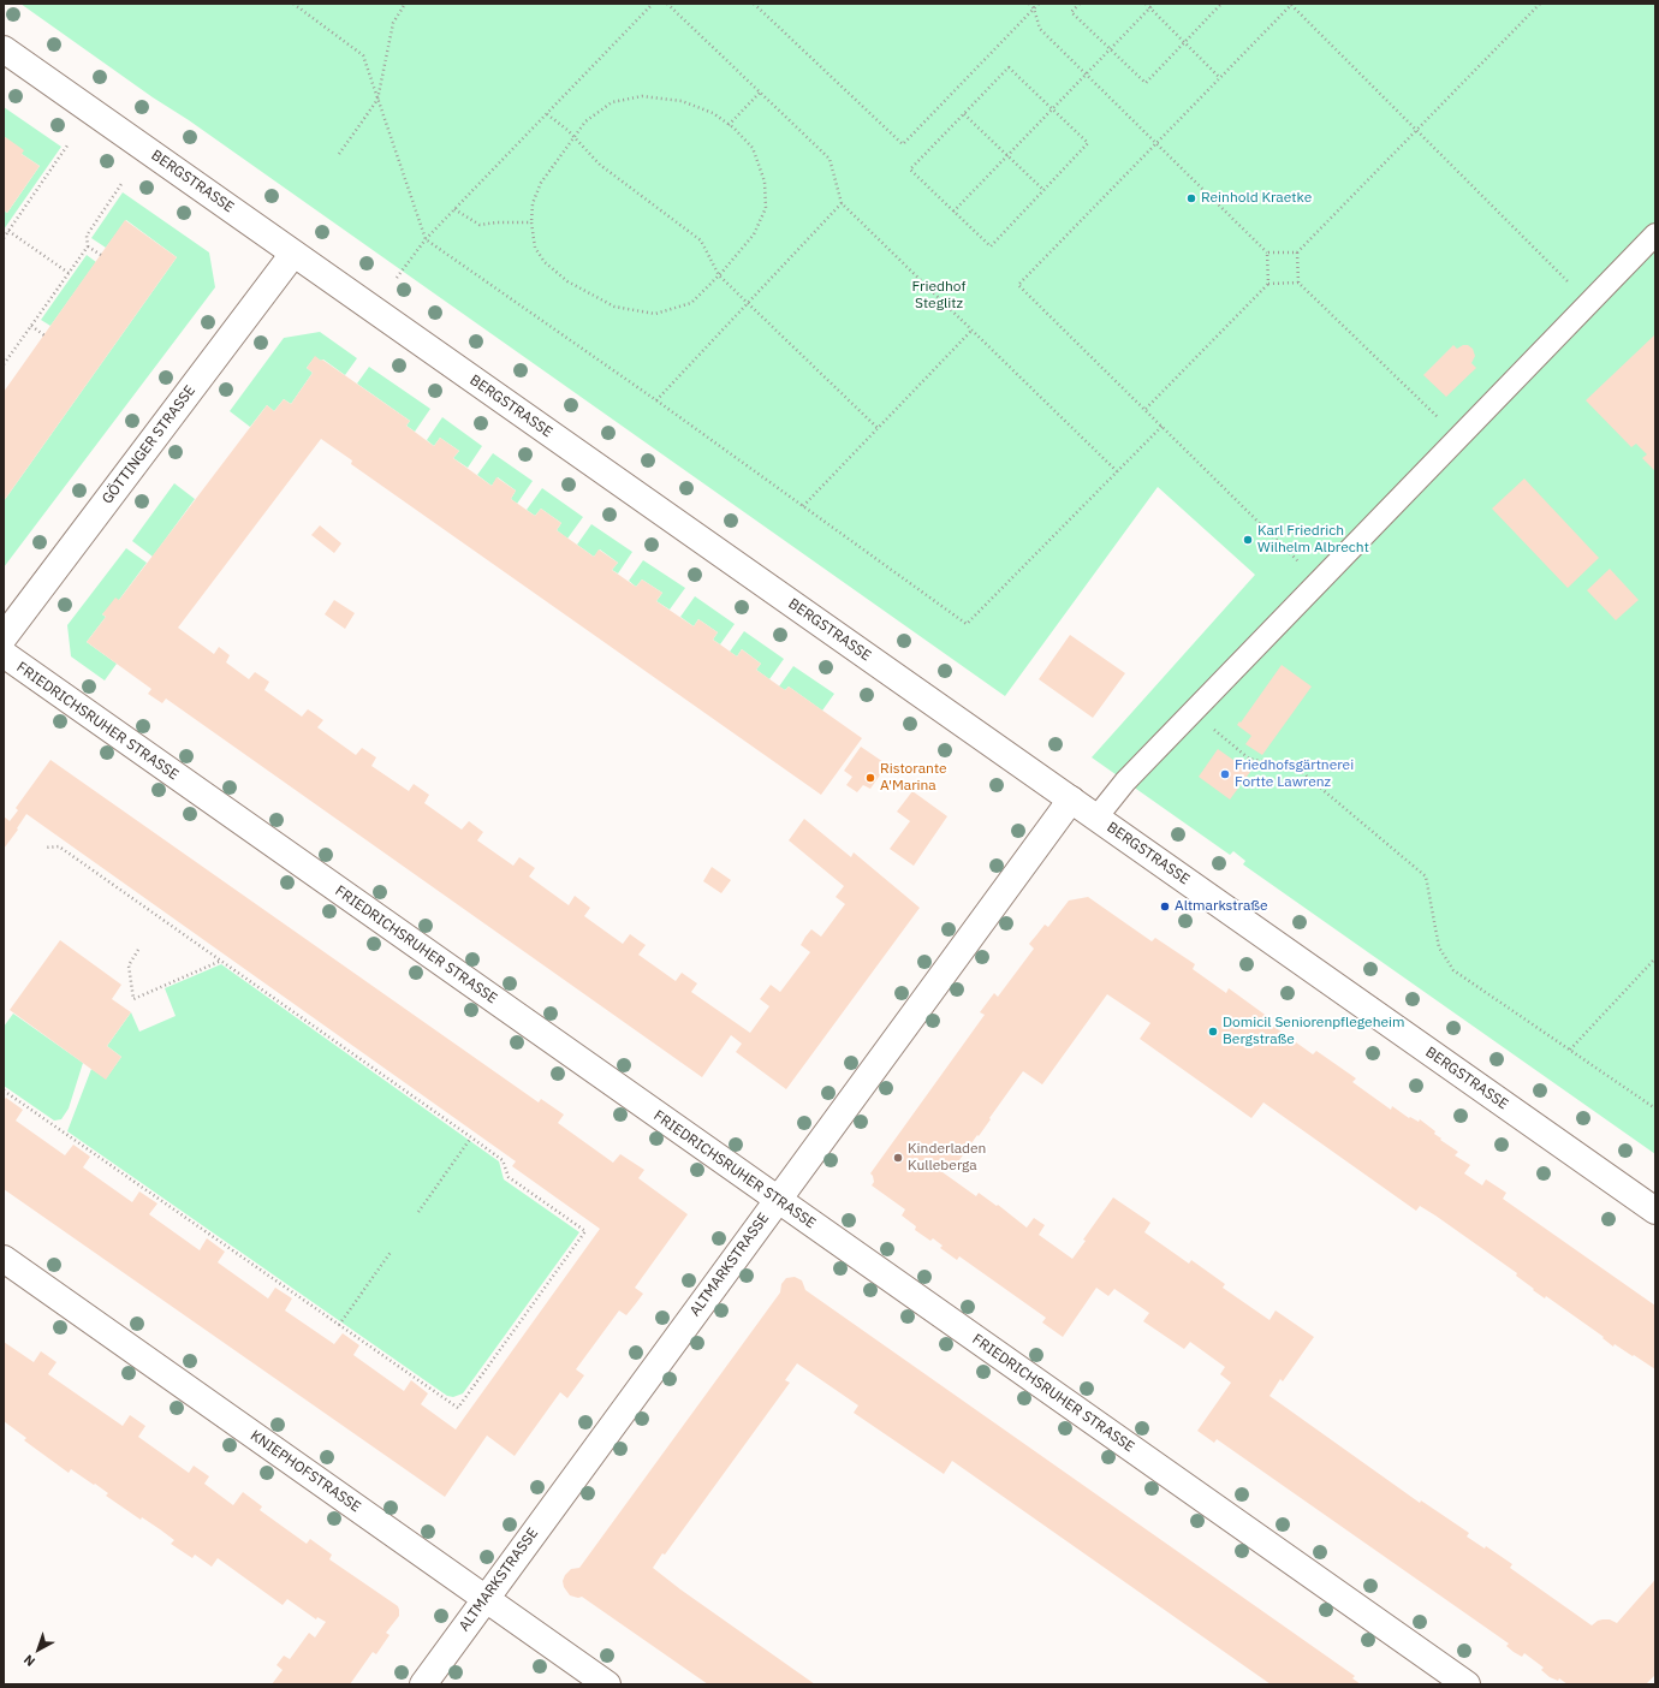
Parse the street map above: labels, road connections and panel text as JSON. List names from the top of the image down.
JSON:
{
  "streets": {
    "street": [
      "BERGSTRASSE",
      "GÖTTINGER STRASSE",
      "FRIEDRICHSRUHER STRASSE",
      "ALTMARKSTRASSE",
      "KNIEPHOFSTRASSE"
    ]
  },
  "crossings": [
    ["BERGSTRASSE", "GÖTTINGER STRASSE"],
    ["BERGSTRASSE", "ALTMARKSTRASSE"],
    ["FRIEDRICHSRUHER STRASSE", "ALTMARKSTRASSE"],
    ["ALTMARKSTRASSE", "KNIEPHOFSTRASSE"]
  ],
  "parks": ["Friedhof Steglitz"],
  "places": [
    "Reinhold Kraetke",
    "Karl Friedrich Wilhelm Albrecht",
    "Friedhofsgärtnerei Fortte Lawrenz",
    "Ristorante A'Marina",
    "Altmarkstraße",
    "Domicil Seniorenpflegeheim Bergstraße",
    "Kinderladen Kulleberga"
  ],
  "north": "bottom left"
}
